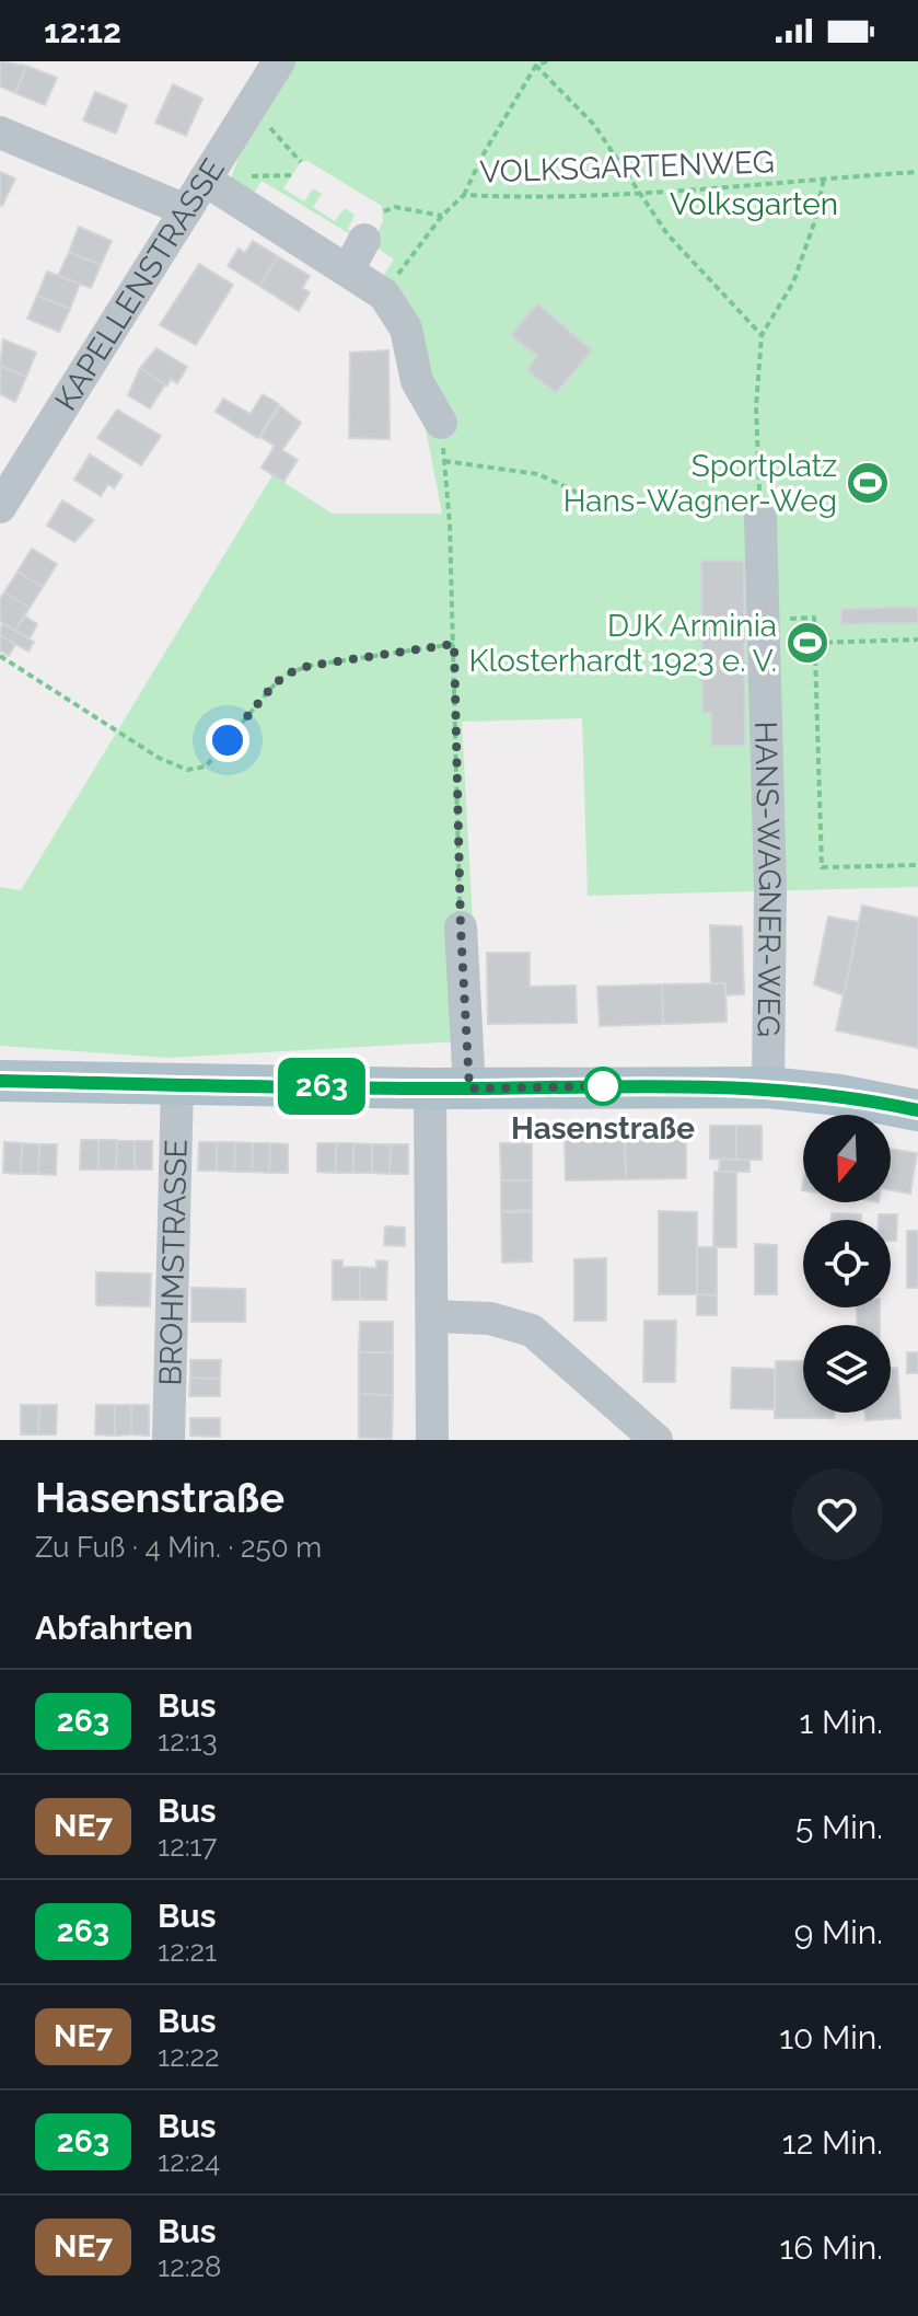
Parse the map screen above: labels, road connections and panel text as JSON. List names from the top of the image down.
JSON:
{
  "streets": {
    "street": ["KAPELLENSTRASSE", "HANS-WAGNER-WEG", "BROHMSTRASSE"],
    "path": ["VOLKSGARTENWEG"]
  },
  "parks": ["Volksgarten"],
  "places": {
    "sports": ["Sportplatz Hans-Wagner-Weg", "DJK Arminia Klosterhardt 1923 e. V."],
    "other": ["Hasenstraße"]
  },
  "lines": ["bus line 263"],
  "north": "bottom",
  "page": {
    "status": "12:12",
    "on_map": "263",
    "heading": [
      ["Hasenstraße", "Zu Fuß · 4 Min. · 250 m"],
      "Abfahrten"
    ],
    "list": [
      {
        "mark": "263",
        "name": "Bus",
        "note": "12:13",
        "value": "1 Min."
      },
      {
        "mark": "NE7",
        "name": "Bus",
        "note": "12:17",
        "value": "5 Min."
      },
      {
        "mark": "263",
        "name": "Bus",
        "note": "12:21",
        "value": "9 Min."
      },
      {
        "mark": "NE7",
        "name": "Bus",
        "note": "12:22",
        "value": "10 Min."
      },
      {
        "mark": "263",
        "name": "Bus",
        "note": "12:24",
        "value": "12 Min."
      },
      {
        "mark": "NE7",
        "name": "Bus",
        "note": "12:28",
        "value": "16 Min."
      }
    ]
  }
}
